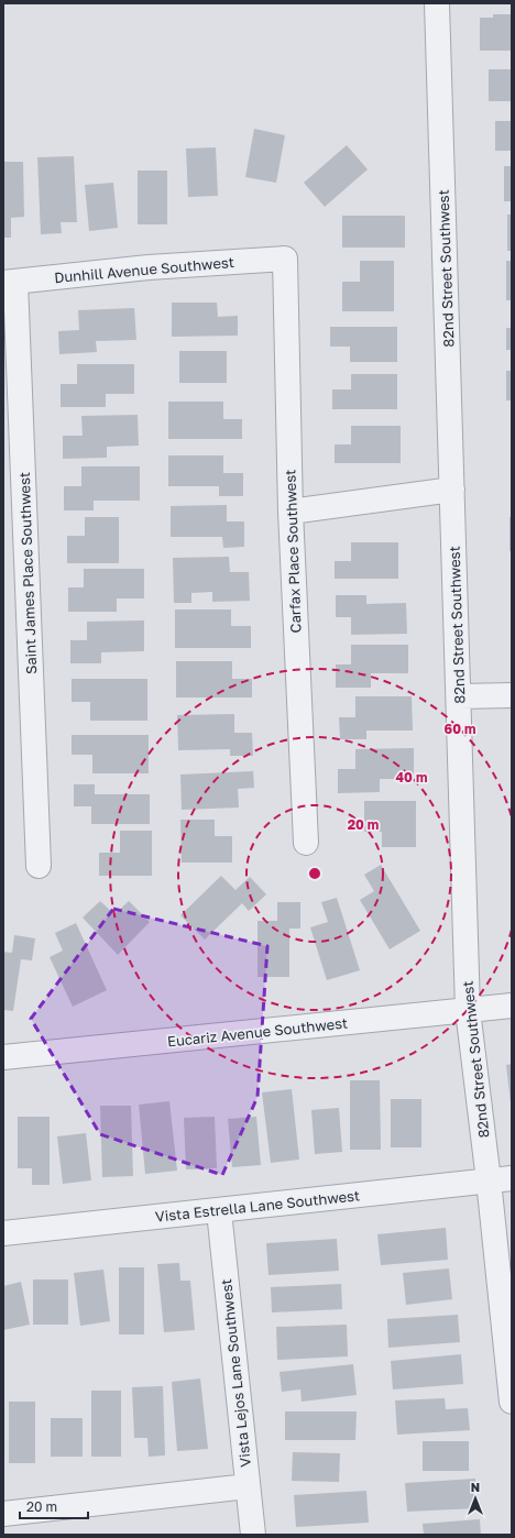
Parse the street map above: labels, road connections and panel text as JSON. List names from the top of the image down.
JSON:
{
  "streets": {
    "street": [
      "82nd Street Southwest",
      "Dunhill Avenue Southwest",
      "Carfax Place Southwest",
      "Saint James Place Southwest",
      "Eucariz Avenue Southwest",
      "Vista Estrella Lane Southwest",
      "Vista Lejos Lane Southwest"
    ]
  },
  "crossings": [
    ["82nd Street Southwest", "Eucariz Avenue Southwest"],
    ["82nd Street Southwest", "Vista Estrella Lane Southwest"],
    ["Dunhill Avenue Southwest", "Carfax Place Southwest"],
    ["Dunhill Avenue Southwest", "Saint James Place Southwest"],
    ["Vista Estrella Lane Southwest", "Vista Lejos Lane Southwest"]
  ],
  "scale_bar": "20 m",
  "north": "top",
  "rings": ["60 m", "40 m", "20 m"]
}
